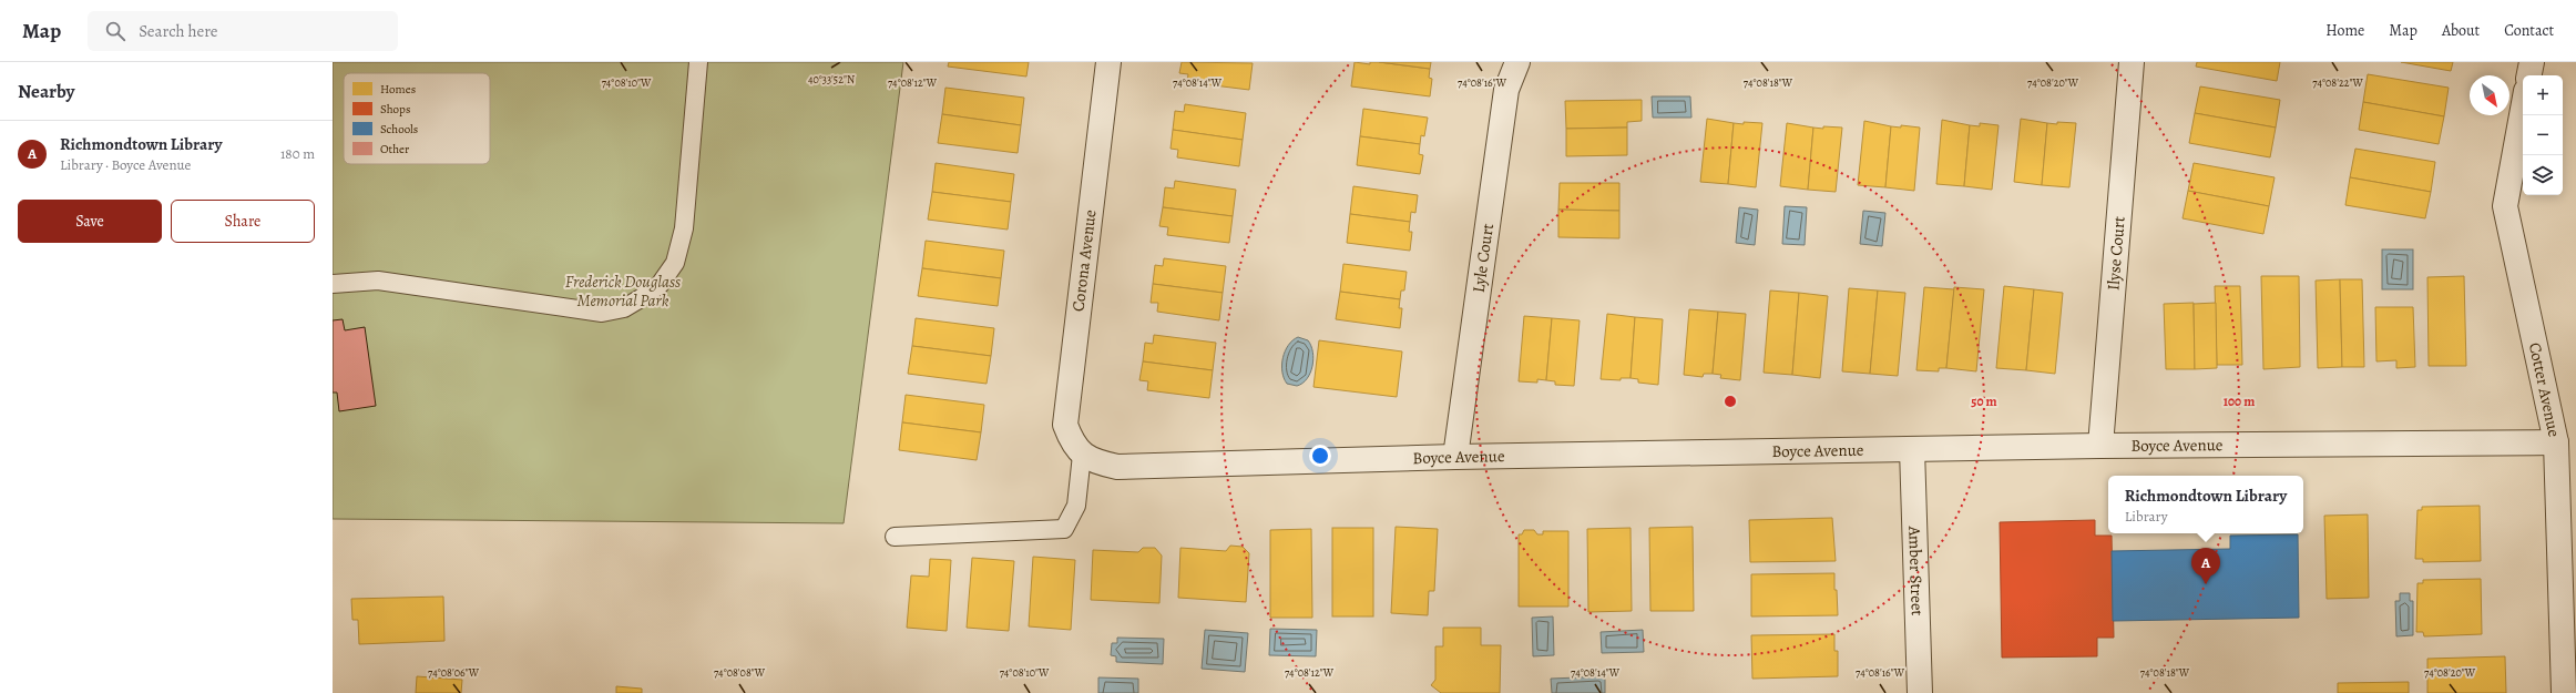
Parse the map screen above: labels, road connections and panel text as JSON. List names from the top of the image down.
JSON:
{
  "streets": {
    "street": [
      "Ilyse Court",
      "Lyle Court",
      "Corona Avenue",
      "Cotter Avenue",
      "Boyce Avenue",
      "Amber Street"
    ]
  },
  "crossings": [
    ["Ilyse Court", "Boyce Avenue"],
    ["Lyle Court", "Boyce Avenue"],
    ["Corona Avenue", "Boyce Avenue"],
    ["Cotter Avenue", "Boyce Avenue"],
    ["Boyce Avenue", "Amber Street"]
  ],
  "parks": ["Frederick Douglass Memorial Park"],
  "legend": [
    "Homes",
    "Shops",
    "Schools",
    "Other"
  ],
  "north": "bottom right",
  "page": {
    "header": "Map",
    "search": "Search here",
    "nav": [
      "Home",
      "Map",
      "About",
      "Contact"
    ],
    "heading": "Nearby",
    "map_buttons": ["+", "−"],
    "list": [
      {
        "mark": "A",
        "name": "Richmondtown Library",
        "note": "Library · Boyce Avenue",
        "value": "180 m"
      }
    ],
    "buttons": ["Save", "Share"],
    "popup": ["Richmondtown Library", "Library"],
    "pins": "A"
  },
  "coordinates": [
    "40°33'52\"N",
    "74°08'10\"W",
    "74°08'12\"W",
    "74°08'14\"W",
    "74°08'16\"W",
    "74°08'18\"W",
    "74°08'20\"W",
    "74°08'22\"W",
    "74°08'06\"W",
    "74°08'08\"W"
  ],
  "rings": ["50 m", "100 m"]
}
